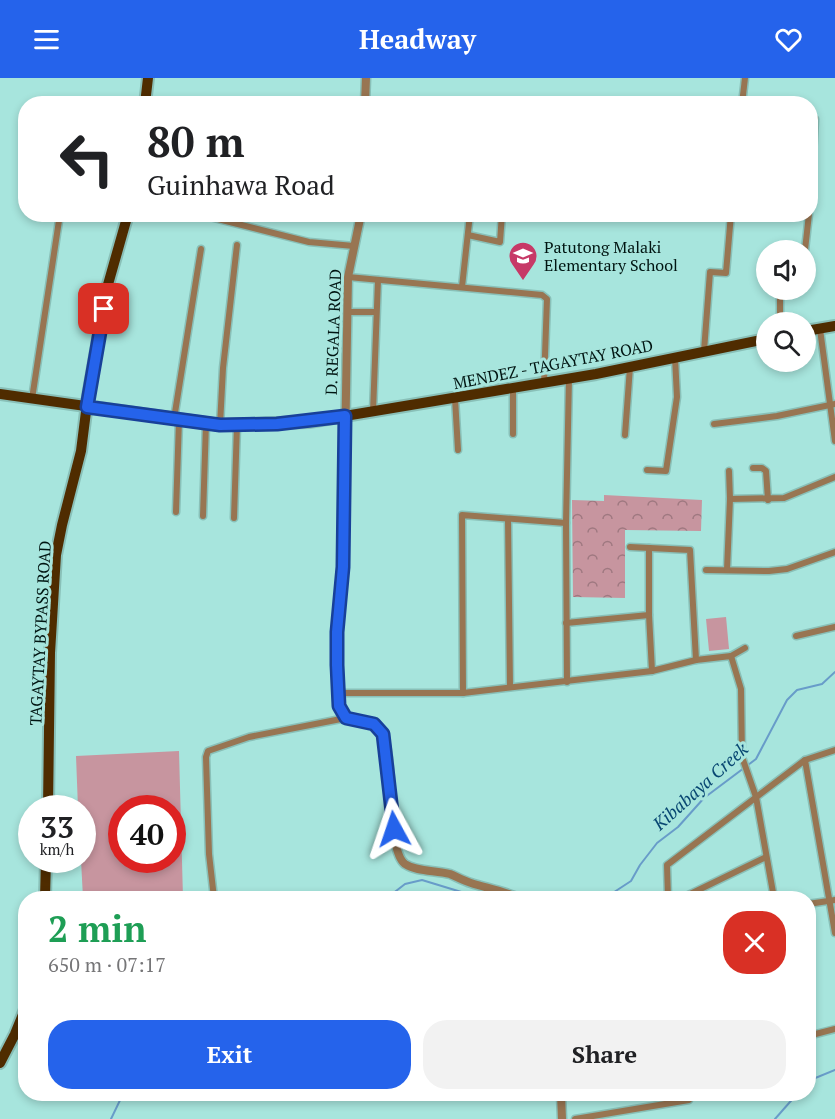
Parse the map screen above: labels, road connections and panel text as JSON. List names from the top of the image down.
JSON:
{
  "streets": {
    "main road": ["MENDEZ - TAGAYTAY ROAD", "TAGAYTAY BYPASS ROAD"],
    "street": ["D. REGALA ROAD"]
  },
  "crossings": [
    ["D. REGALA ROAD", "MENDEZ - TAGAYTAY ROAD"],
    ["MENDEZ - TAGAYTAY ROAD", "TAGAYTAY BYPASS ROAD"]
  ],
  "water": ["Kibabaya Creek"],
  "places": {
    "school or university": ["Patutong Malaki Elementary School"]
  },
  "page": {
    "header": "Headway",
    "turn": ["80 m", "Guinhawa Road"],
    "speed": "33 km/h",
    "limit": "40",
    "heading": ["2 min", "650 m · 07:17"],
    "buttons": ["Exit", "Share"]
  }
}
